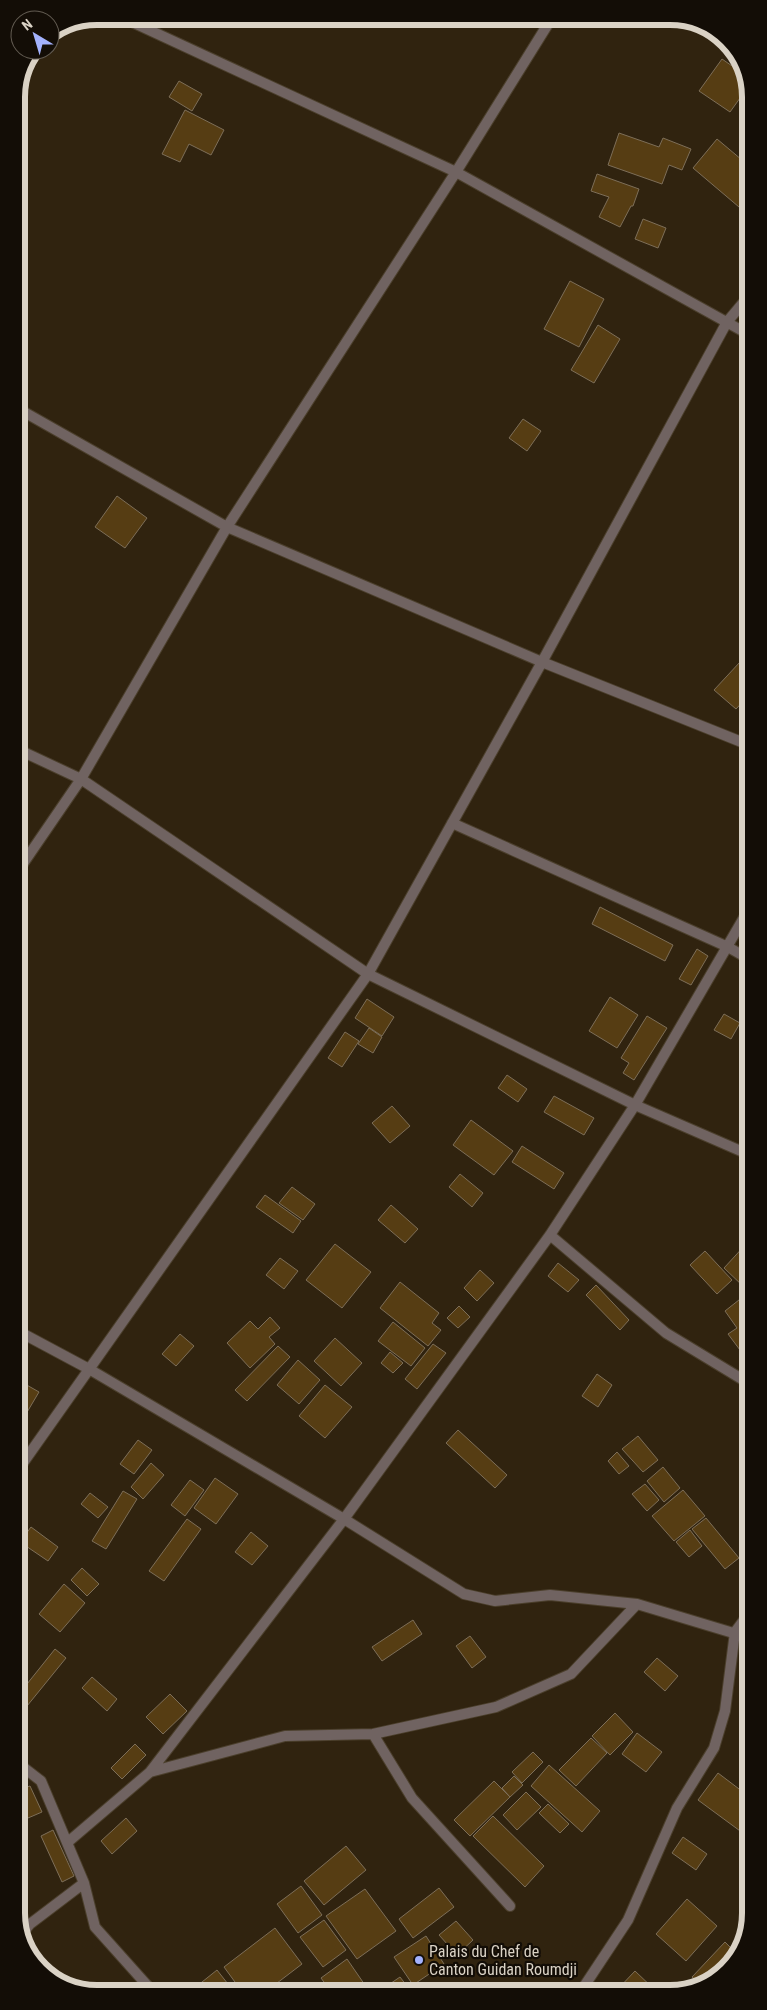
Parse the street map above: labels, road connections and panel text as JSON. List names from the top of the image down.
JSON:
{
  "places": ["Palais du Chef de Canton Guidan Roumdji"],
  "north": "top left"
}
